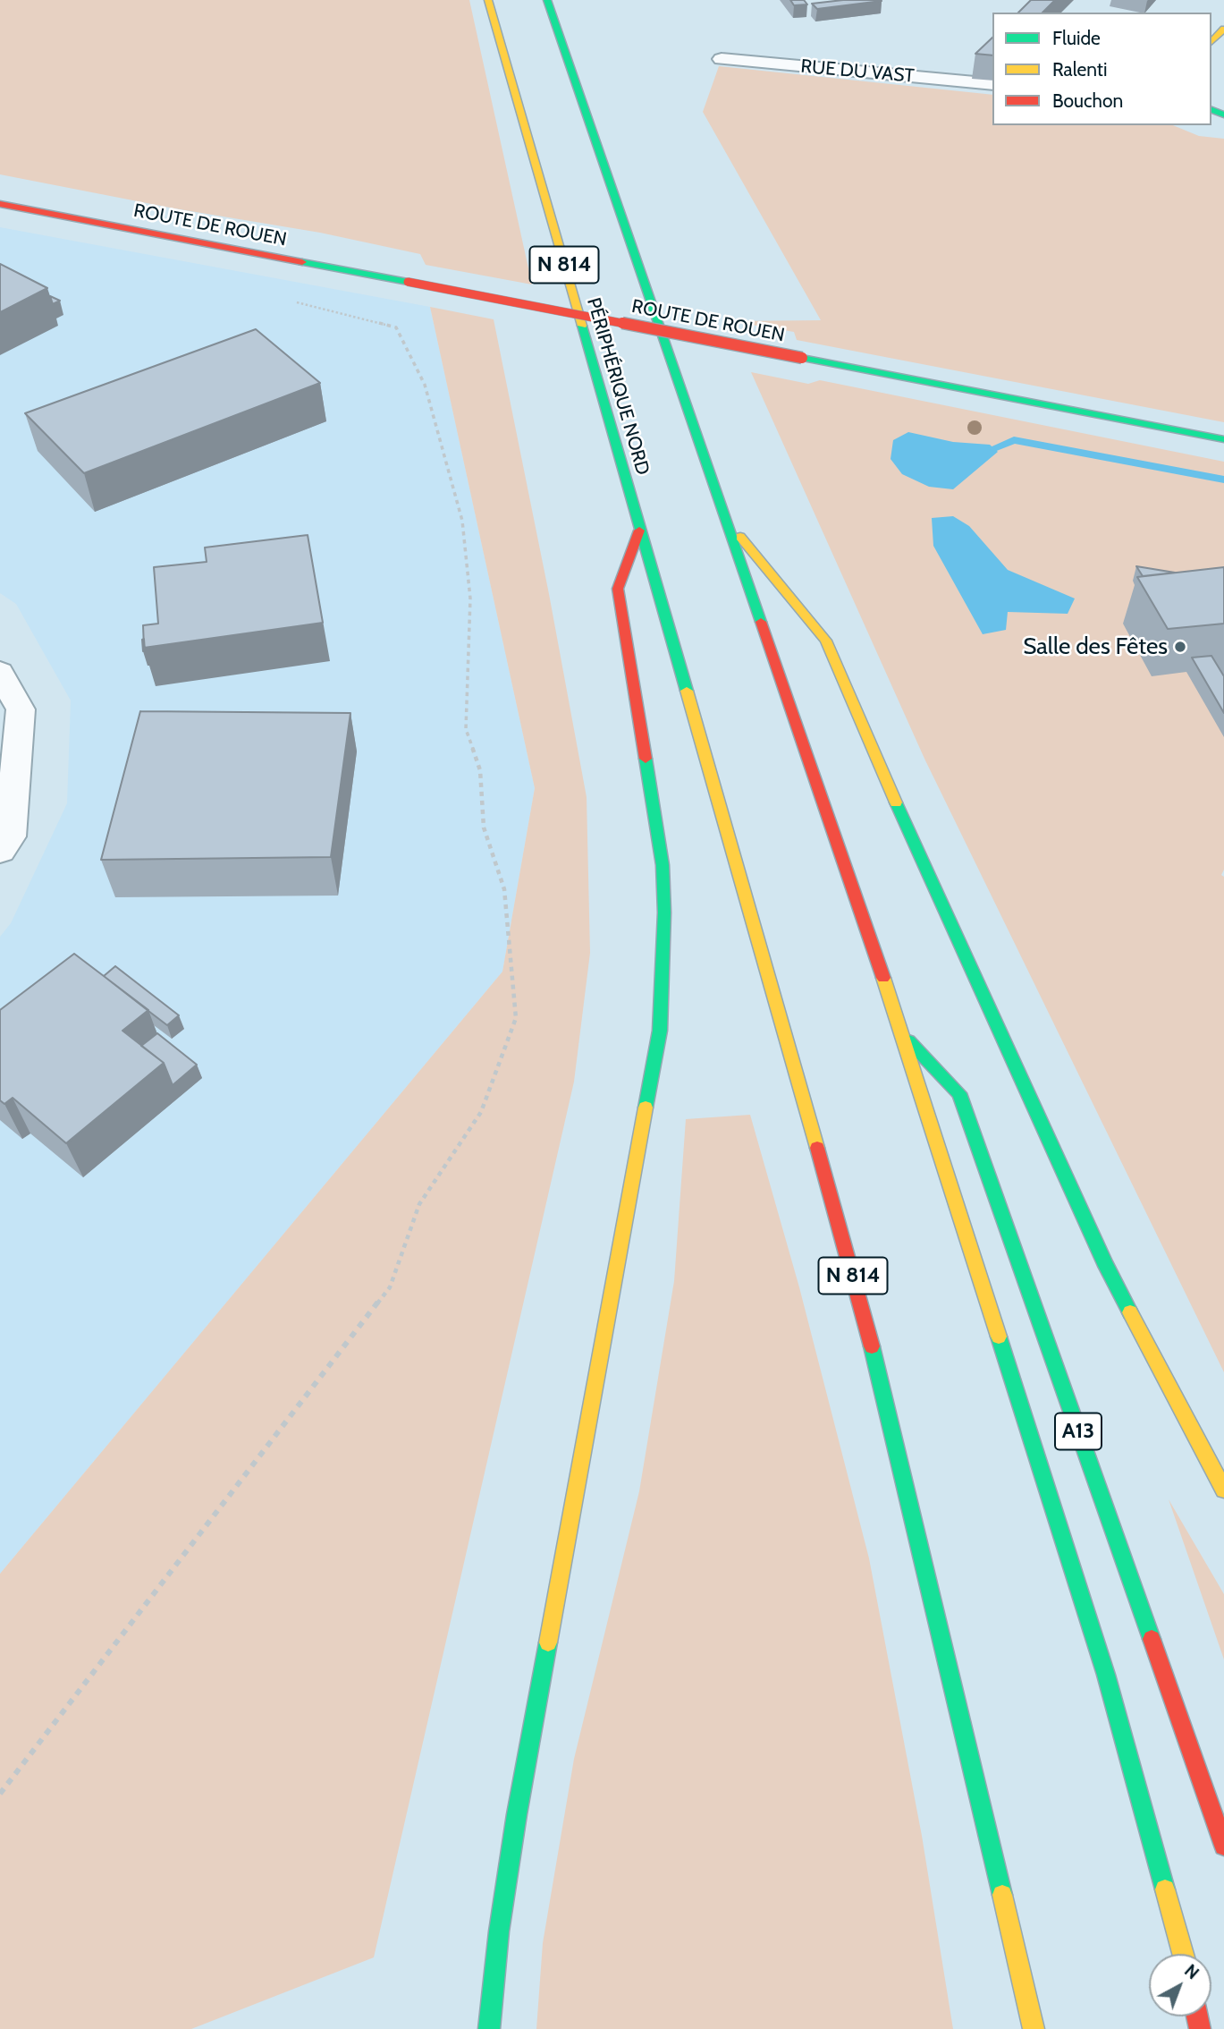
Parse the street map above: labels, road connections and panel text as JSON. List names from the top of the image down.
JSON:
{
  "streets": {
    "main road": [
      "ROUTE DE ROUEN",
      "N 814",
      "PÉRIPHÉRIQUE NORD",
      "A13"
    ],
    "street": ["RUE DU VAST"]
  },
  "crossings": [
    ["N 814", "PÉRIPHÉRIQUE NORD"],
    ["N 814", "A13"]
  ],
  "places": ["Salle des Fêtes"],
  "legend": ["Fluide", "Ralenti", "Bouchon"],
  "north": "top right"
}
